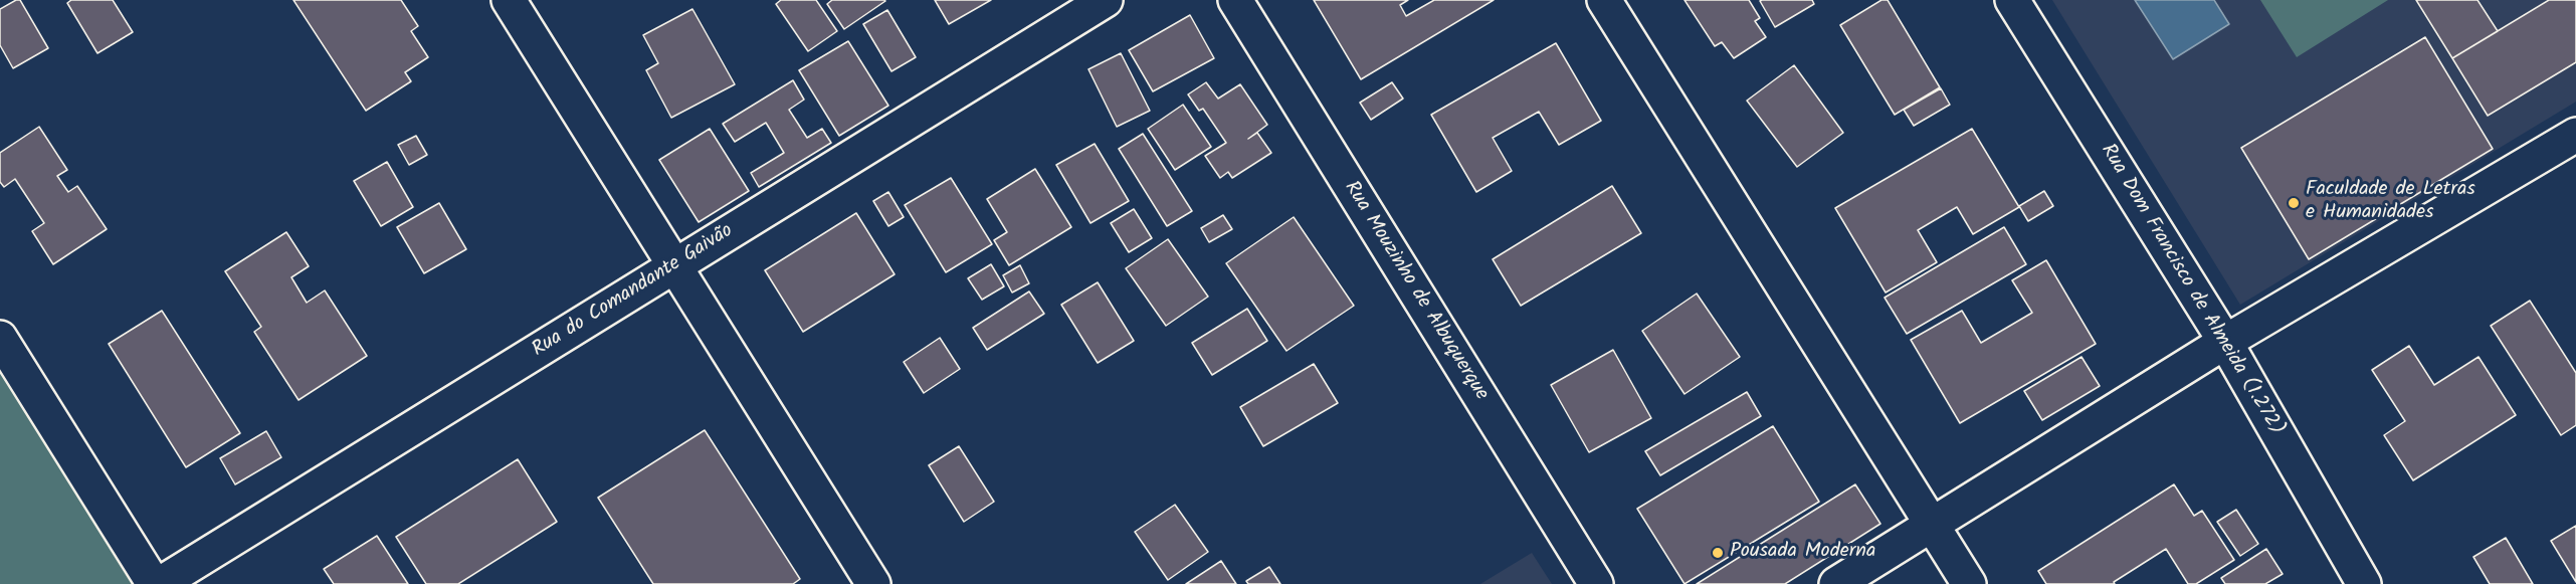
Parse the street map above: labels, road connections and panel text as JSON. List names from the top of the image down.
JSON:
{
  "streets": {
    "street": ["Rua Dom Francisco de Almeida (1.272)", "Rua do Comandante Gaivão", "Rua Mouzinho de Albuquerque"]
  },
  "places": ["Faculdade de Letras e Humanidades", "Pousada Moderna"]
}
